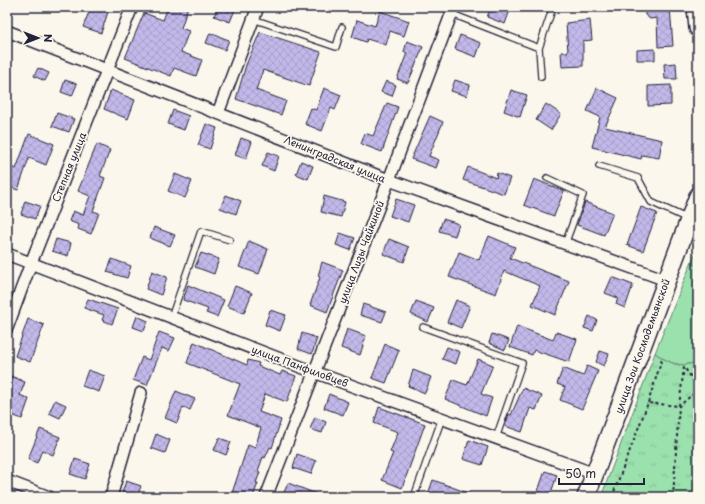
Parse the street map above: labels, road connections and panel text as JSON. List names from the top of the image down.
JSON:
{
  "streets": {
    "main road": ["улица Зои Космодемьянской"],
    "street": [
      "Ленинградская улица",
      "Степная улица",
      "улица Лизы Чайкиной",
      "улица Панфиловцев"
    ]
  },
  "crossings": [
    ["Ленинградская улица", "Степная улица"],
    ["Ленинградская улица", "улица Лизы Чайкиной"],
    ["Ленинградская улица", "улица Зои Космодемьянской"],
    ["Степная улица", "улица Панфиловцев"],
    ["улица Лизы Чайкиной", "улица Панфиловцев"],
    ["улица Зои Космодемьянской", "улица Панфиловцев"]
  ],
  "scale_bar": "50 m",
  "north": "right"
}
